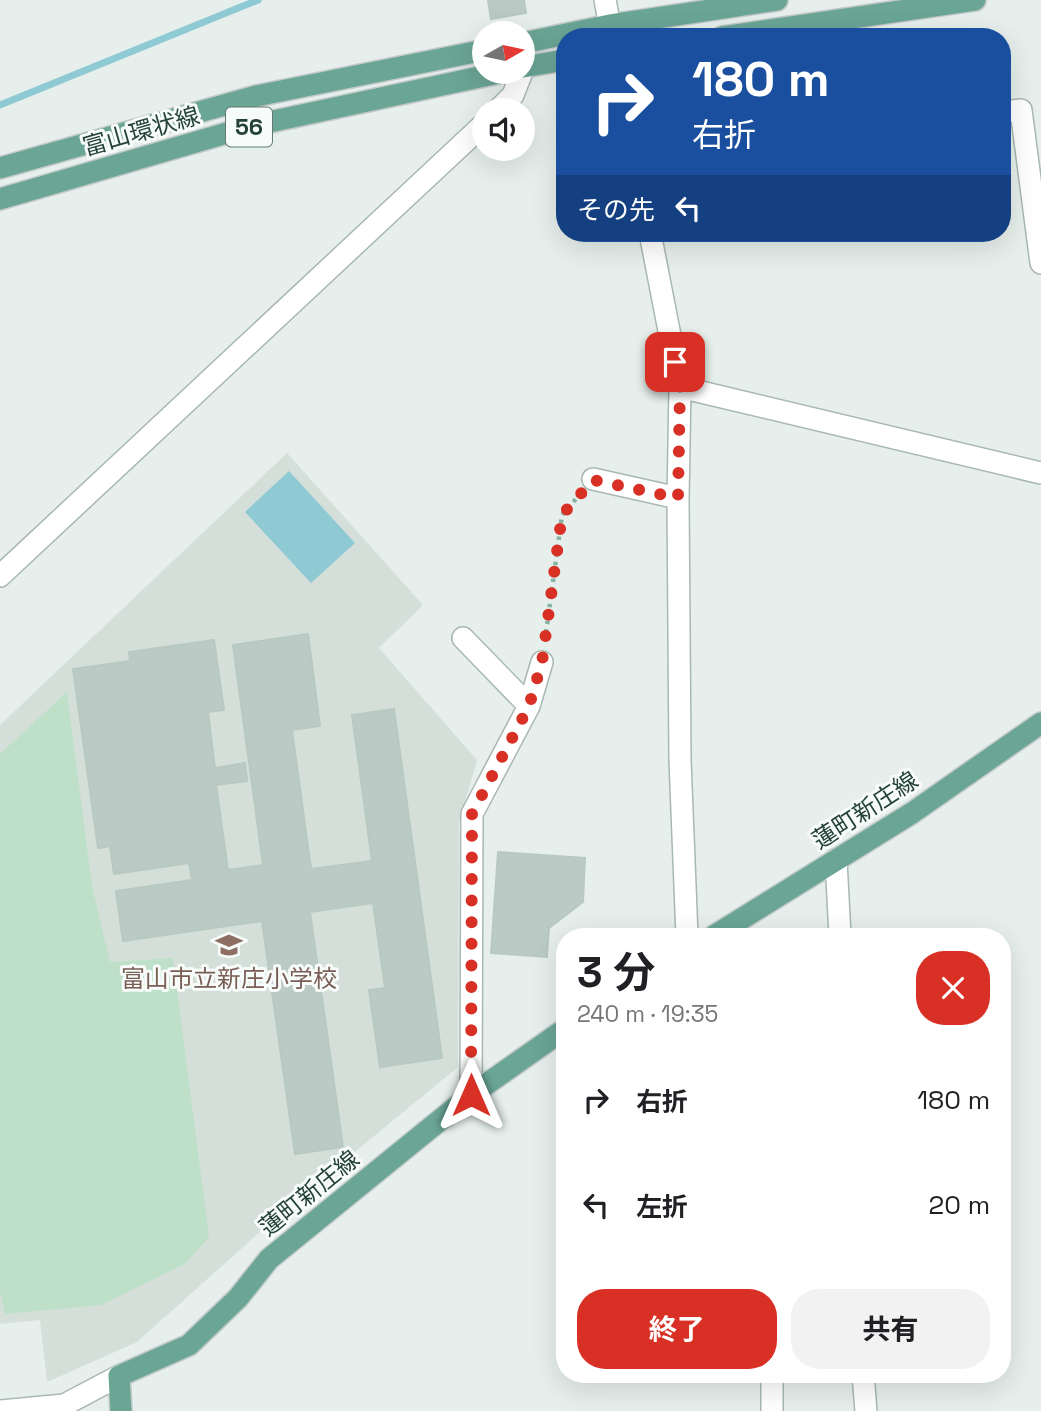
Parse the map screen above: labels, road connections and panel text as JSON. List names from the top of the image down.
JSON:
{
  "streets": {
    "main road": ["56", "富山環状線", "蓮町新庄線"]
  },
  "places": {
    "school or university": ["富山市立新庄小学校"]
  },
  "north": "right",
  "page": {
    "turn": ["180 m", "右折"],
    "then": "その先",
    "heading": ["3 分", "240 m · 19:35"],
    "list": [
      {
        "name": "右折",
        "value": "180 m"
      },
      {
        "name": "左折",
        "value": "20 m"
      }
    ],
    "buttons": ["終了", "共有"]
  }
}
